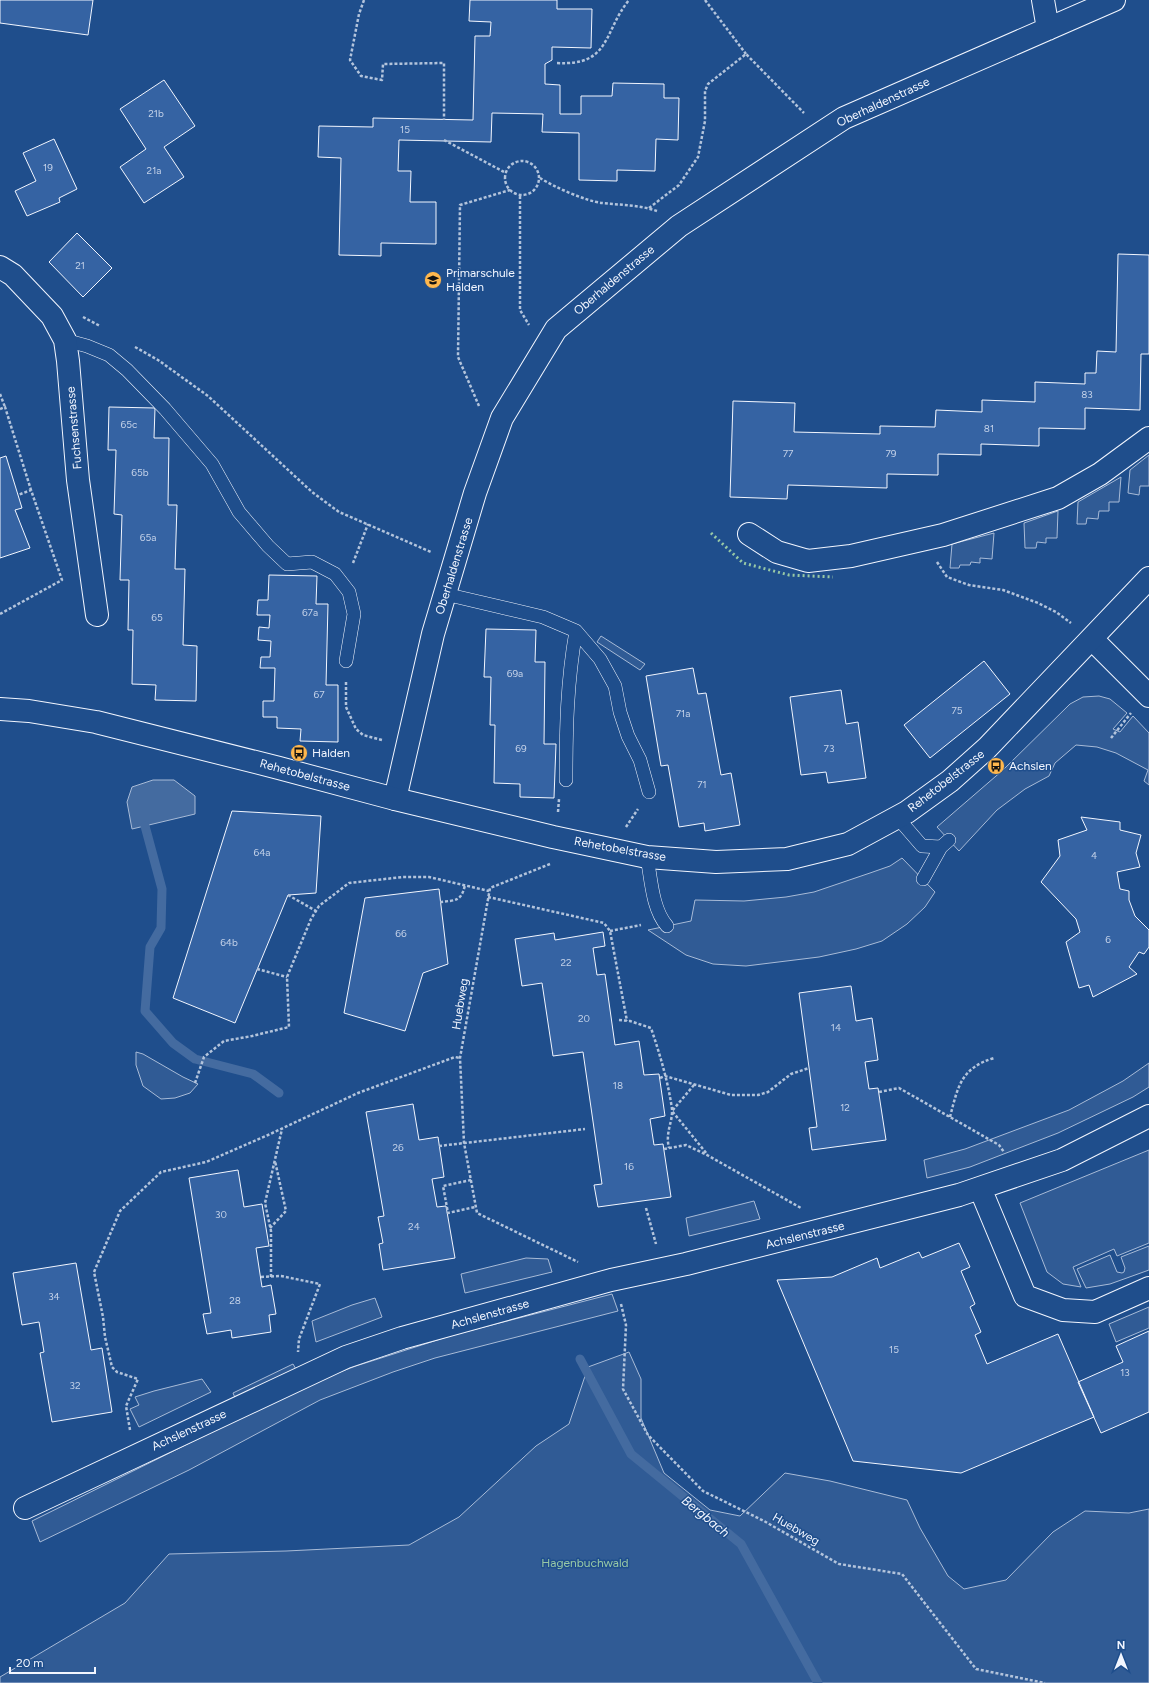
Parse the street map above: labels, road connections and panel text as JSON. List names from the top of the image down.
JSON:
{
  "streets": {
    "street": [
      "Oberhaldenstrasse",
      "Fuchsenstrasse",
      "Rehetobelstrasse",
      "Achslenstrasse"
    ],
    "path": ["Huebweg"]
  },
  "crossings": [
    ["Oberhaldenstrasse", "Rehetobelstrasse"]
  ],
  "water": ["Bergbach"],
  "parks": ["Hagenbuchwald"],
  "places": {
    "school or university": ["Primarschule Halden"],
    "bus stop": ["Halden", "Achslen"]
  },
  "house_numbers": [
    "21b",
    "15",
    "19",
    "21a",
    "21",
    "83",
    "65c",
    "81",
    "77",
    "79",
    "65b",
    "65a",
    "67a",
    "65",
    "69a",
    "67",
    "75",
    "71a",
    "69",
    "73",
    "71",
    "64a",
    "4",
    "66",
    "6",
    "64b",
    "22",
    "20",
    "14",
    "18",
    "12",
    "26",
    "16",
    "30",
    "24",
    "34",
    "28",
    "15",
    "13",
    "32"
  ],
  "scale_bar": "20 m",
  "north": "top"
}
